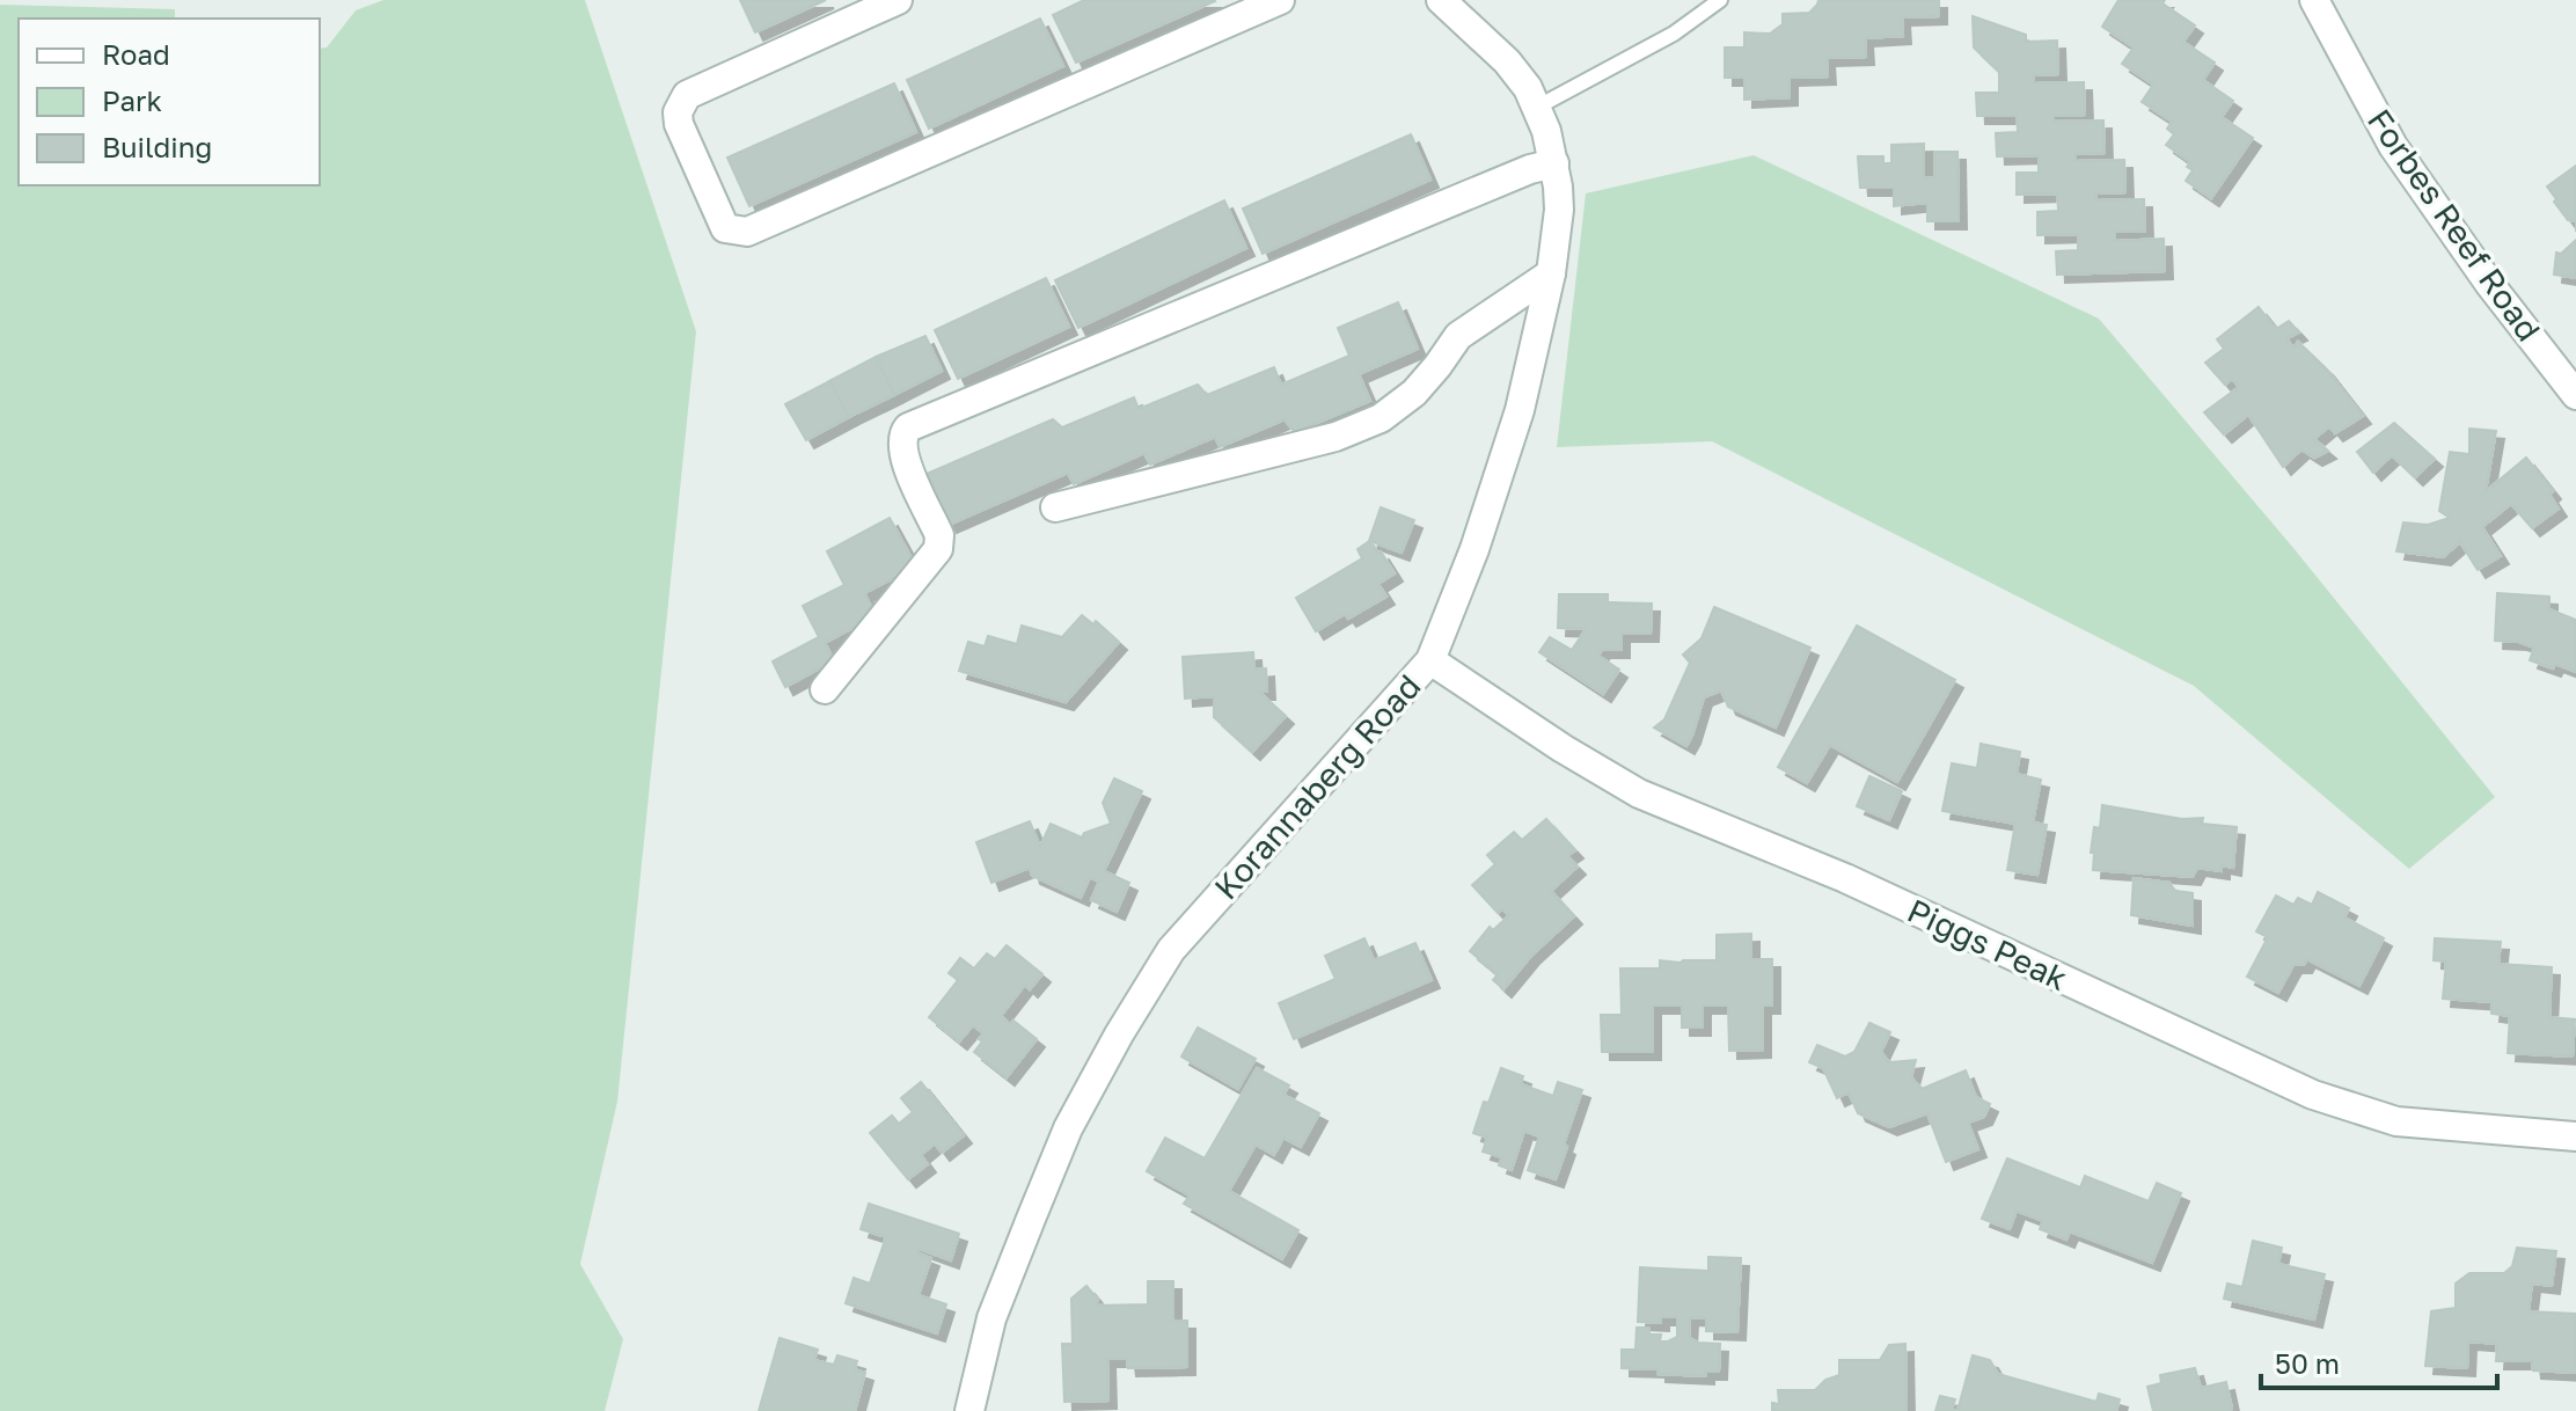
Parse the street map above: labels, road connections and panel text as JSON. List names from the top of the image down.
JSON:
{
  "streets": {
    "street": ["Forbes Reef Road", "Korannaberg Road", "Piggs Peak"]
  },
  "crossings": [
    ["Korannaberg Road", "Piggs Peak"]
  ],
  "legend": ["Road", "Park", "Building"],
  "scale_bar": "50 m"
}
